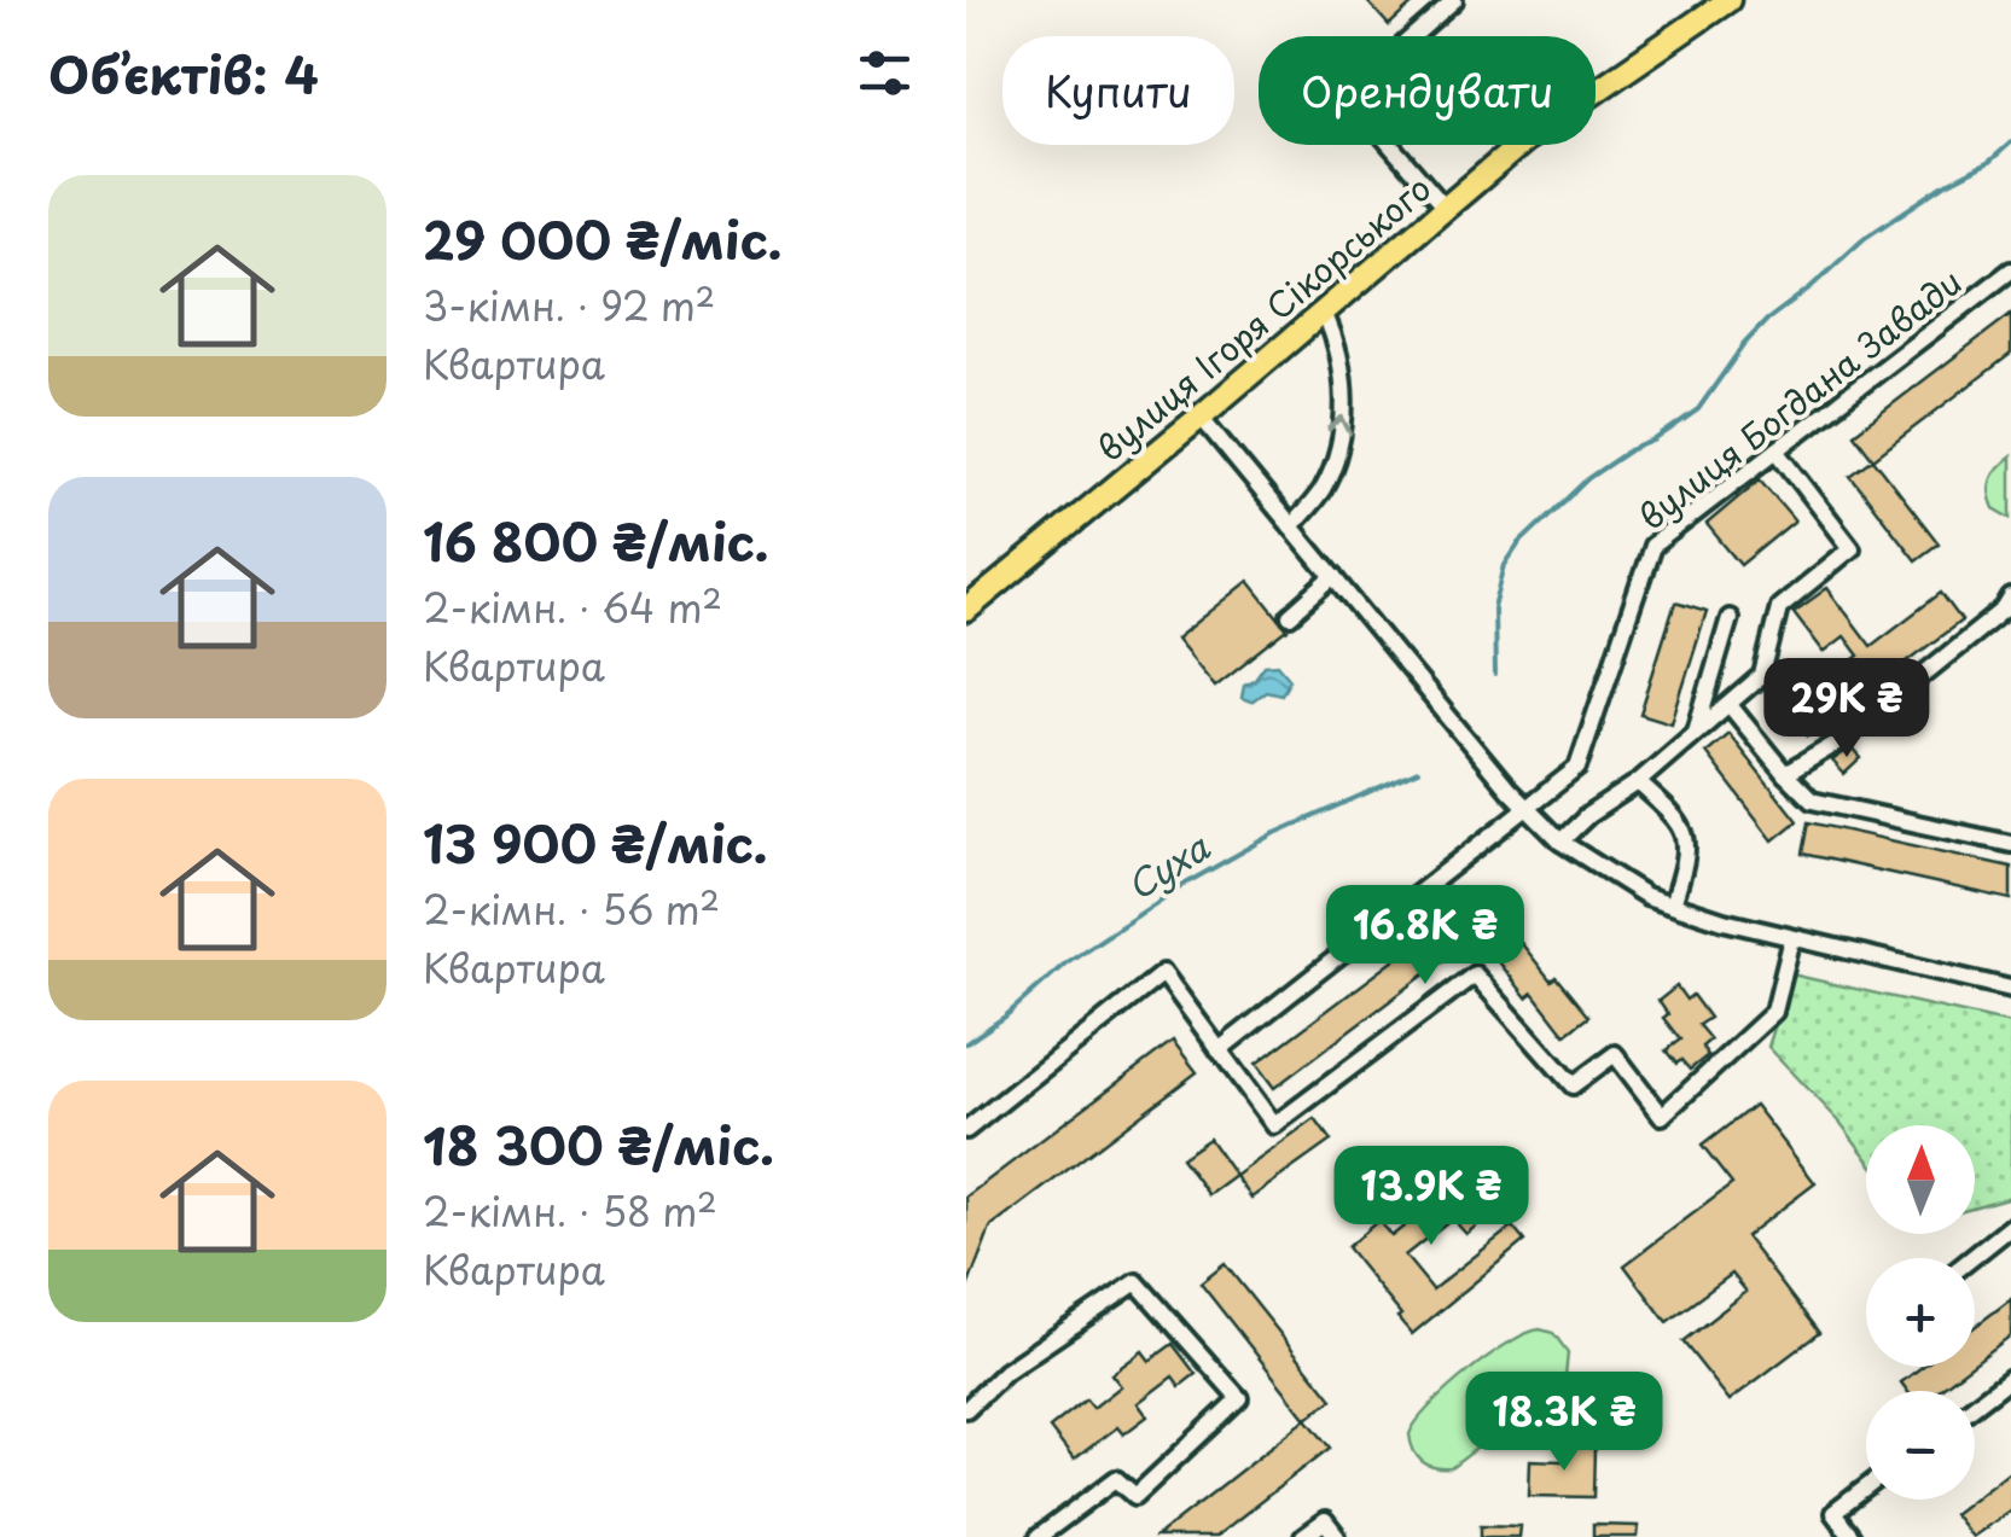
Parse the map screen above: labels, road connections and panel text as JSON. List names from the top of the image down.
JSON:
{
  "streets": {
    "main road": ["вулиця Ігоря Сікорського"],
    "street": ["вулиця Богдана Завади"]
  },
  "water": ["Суха"],
  "north": "top",
  "page": {
    "heading": "Об’єктів: 4",
    "chip": ["Купити", "Орендувати"],
    "list": [
      {
        "name": "29 000 ₴/міс.",
        "note": "3-кімн. · 92 m² · Квартира"
      },
      {
        "name": "16 800 ₴/міс.",
        "note": "2-кімн. · 64 m² · Квартира"
      },
      {
        "name": "13 900 ₴/міс.",
        "note": "2-кімн. · 56 m² · Квартира"
      },
      {
        "name": "18 300 ₴/міс.",
        "note": "2-кімн. · 58 m² · Квартира"
      }
    ],
    "price": [
      "29K ₴",
      "16.8K ₴",
      "13.9K ₴",
      "18.3K ₴"
    ],
    "map_buttons": ["+", "−"]
  }
}
